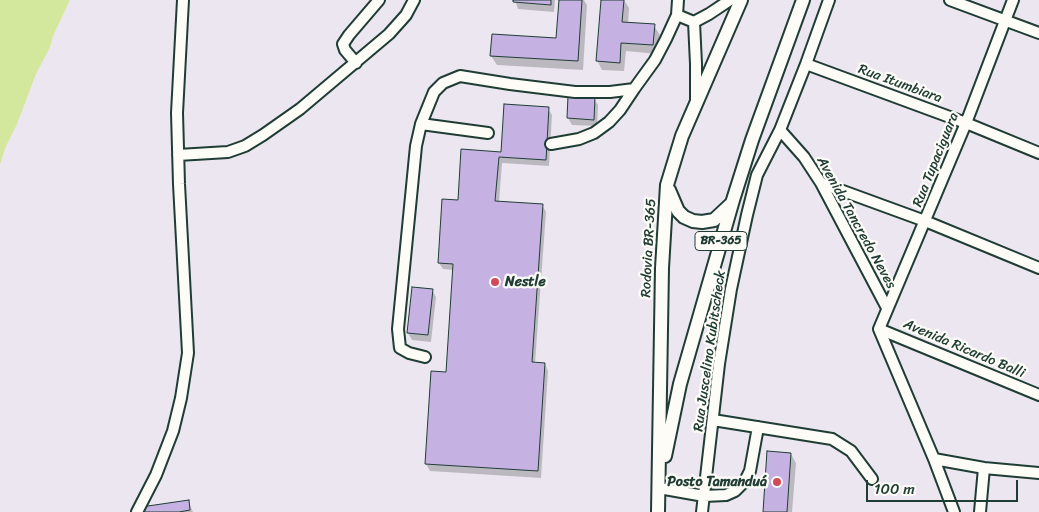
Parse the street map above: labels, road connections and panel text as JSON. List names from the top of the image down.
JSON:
{
  "streets": {
    "main road": ["BR-365", "Rodovia BR-365"],
    "street": [
      "Rua Itumbiara",
      "Rua Tupaciguara",
      "Avenida Tancredo Neves",
      "Avenida Ricardo Balli",
      "Rua Juscelino Kubitscheck"
    ]
  },
  "crossings": [
    ["Rua Itumbiara", "Rua Tupaciguara"],
    ["Rua Itumbiara", "Rua Juscelino Kubitscheck"],
    ["Rua Tupaciguara", "Avenida Tancredo Neves"],
    ["Rua Tupaciguara", "Avenida Ricardo Balli"],
    ["Avenida Tancredo Neves", "Rua Juscelino Kubitscheck"],
    ["BR-365", "Rodovia BR-365"]
  ],
  "places": ["Nestle", "Posto Tamanduá"],
  "scale_bar": "100 m"
}
